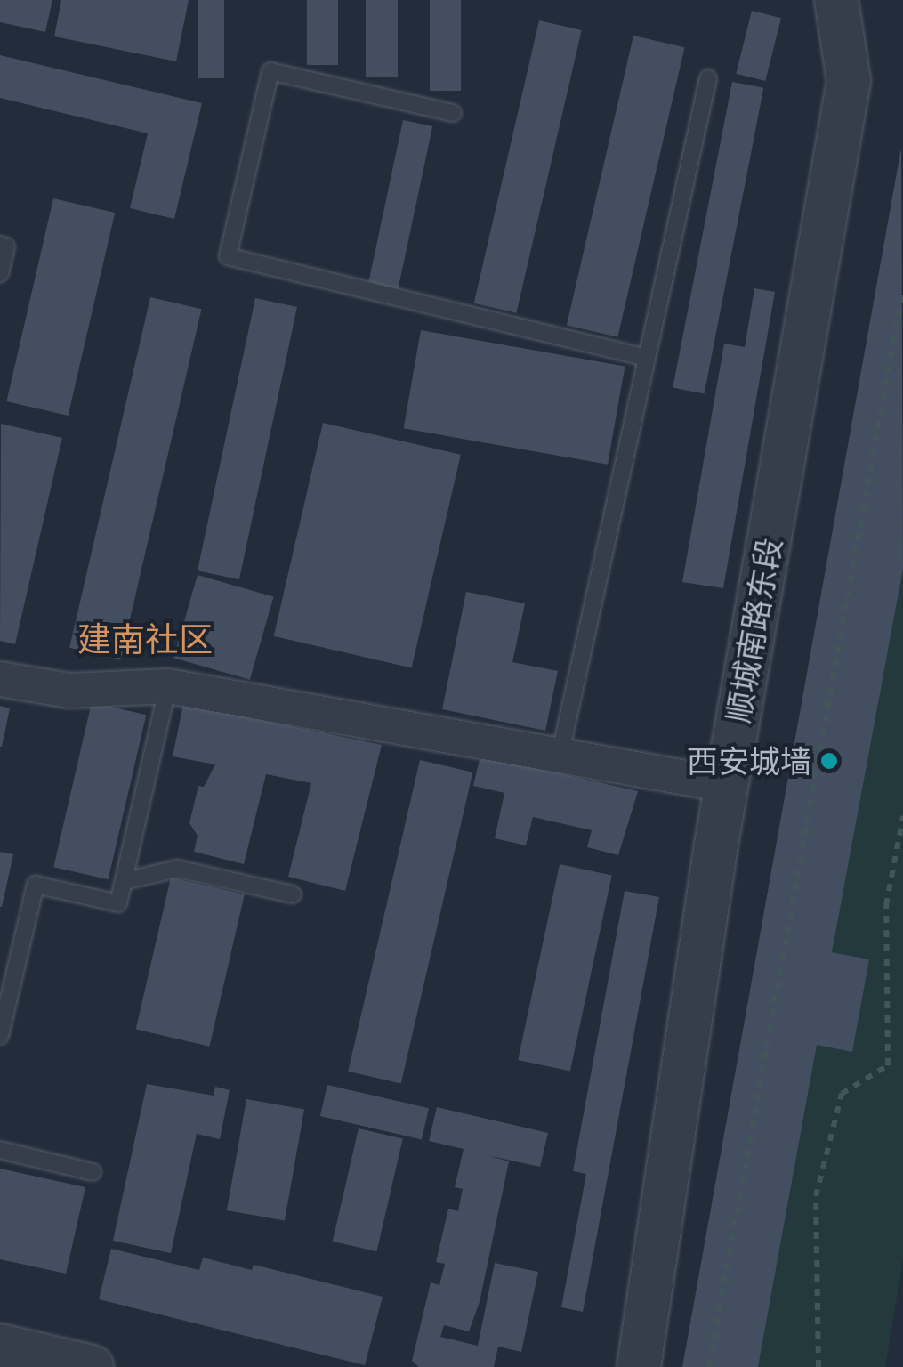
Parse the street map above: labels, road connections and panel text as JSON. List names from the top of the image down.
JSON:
{
  "streets": {
    "street": ["顺城南路东段"]
  },
  "districts": ["建南社区"],
  "places": ["西安城墙"]
}
